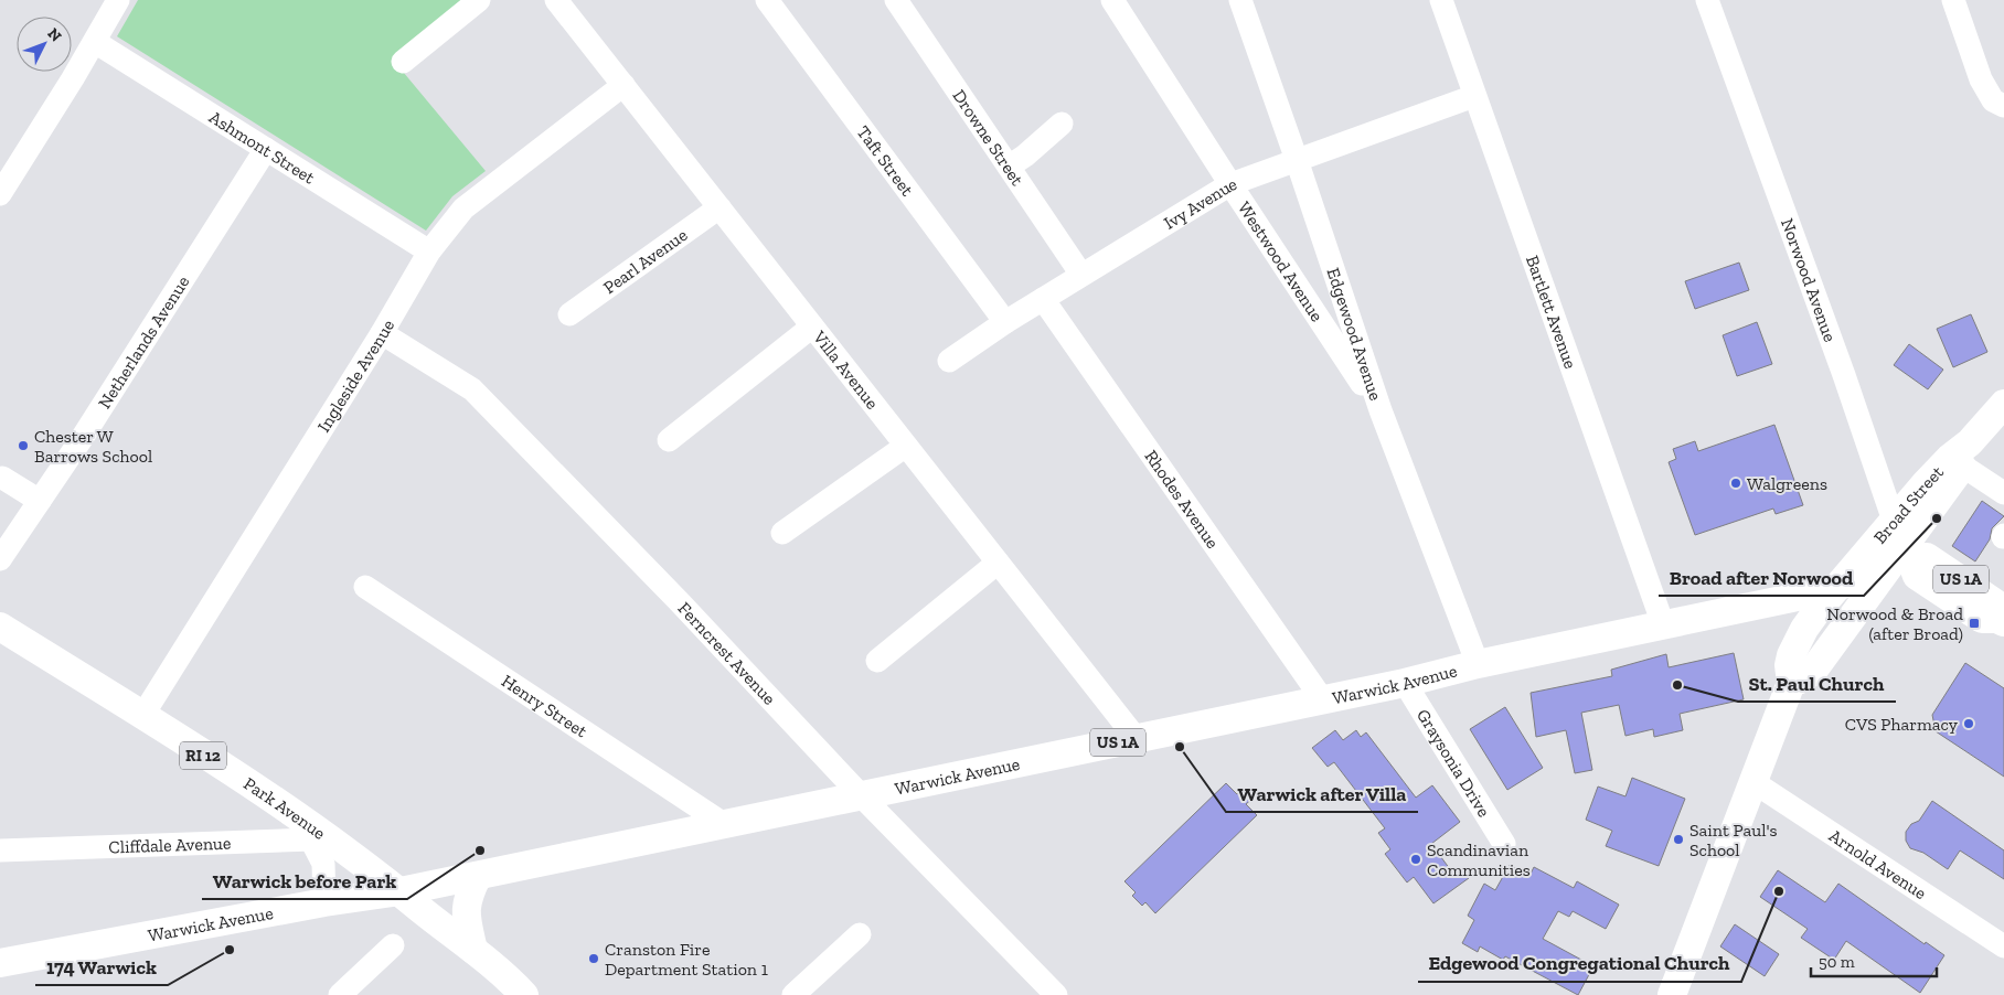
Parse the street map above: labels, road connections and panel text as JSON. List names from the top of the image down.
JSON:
{
  "streets": {
    "main road": [
      "Norwood Avenue",
      "Broad Street",
      "US 1A",
      "Warwick Avenue",
      "RI 12",
      "Park Avenue"
    ],
    "street": [
      "Drowne Street",
      "Ashmont Street",
      "Taft Street",
      "Ivy Avenue",
      "Pearl Avenue",
      "Westwood Avenue",
      "Bartlett Avenue",
      "Edgewood Avenue",
      "Netherlands Avenue",
      "Villa Avenue",
      "Ingleside Avenue",
      "Rhodes Avenue",
      "Ferncrest Avenue",
      "Henry Street",
      "Graysonia Drive",
      "Cliffdale Avenue",
      "Arnold Avenue"
    ]
  },
  "crossings": [
    ["Drowne Street", "Ivy Avenue"],
    ["Ashmont Street", "Netherlands Avenue"],
    ["Ashmont Street", "Ingleside Avenue"],
    ["Taft Street", "Ivy Avenue"],
    ["Ivy Avenue", "Westwood Avenue"],
    ["Ivy Avenue", "Bartlett Avenue"],
    ["Ivy Avenue", "Edgewood Avenue"],
    ["Ivy Avenue", "Rhodes Avenue"],
    ["Pearl Avenue", "Villa Avenue"],
    ["Westwood Avenue", "Edgewood Avenue"],
    ["Norwood Avenue", "Broad Street"],
    ["Norwood Avenue", "US 1A"],
    ["Norwood Avenue", "Warwick Avenue"],
    ["Bartlett Avenue", "Warwick Avenue"],
    ["Edgewood Avenue", "Warwick Avenue"],
    ["Villa Avenue", "Ingleside Avenue"],
    ["Villa Avenue", "Warwick Avenue"],
    ["Ingleside Avenue", "Ferncrest Avenue"],
    ["Ingleside Avenue", "Park Avenue"],
    ["Rhodes Avenue", "Warwick Avenue"],
    ["Broad Street", "US 1A"],
    ["Broad Street", "Warwick Avenue"],
    ["Broad Street", "Arnold Avenue"],
    ["US 1A", "Warwick Avenue"],
    ["Ferncrest Avenue", "Warwick Avenue"],
    ["Warwick Avenue", "Henry Street"],
    ["Warwick Avenue", "Graysonia Drive"],
    ["Warwick Avenue", "Park Avenue"],
    ["Park Avenue", "Cliffdale Avenue"]
  ],
  "places": {
    "other": [
      "Chester W Barrows School",
      "Walgreens",
      "Broad after Norwood",
      "St. Paul Church",
      "CVS Pharmacy",
      "Warwick after Villa",
      "Saint Paul's School",
      "Warwick before Park",
      "Scandinavian Communities",
      "Edgewood Congregational Church",
      "174 Warwick",
      "Cranston Fire Department Station 1"
    ],
    "transit": ["Norwood & Broad (after Broad)"]
  },
  "scale_bar": "50 m",
  "north": "top right"
}
